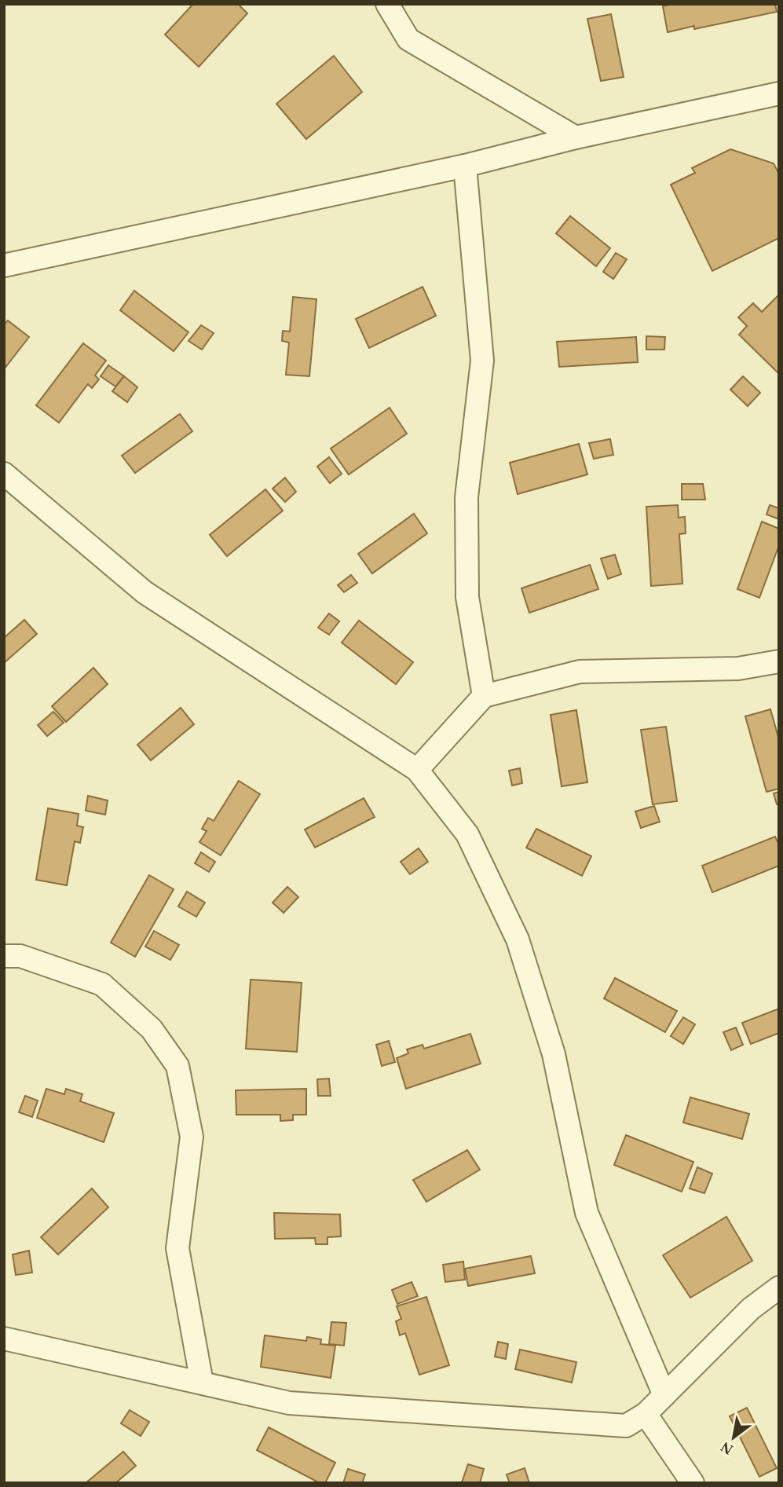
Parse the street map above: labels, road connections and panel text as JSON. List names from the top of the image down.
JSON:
{
  "north": "bottom left"
}
